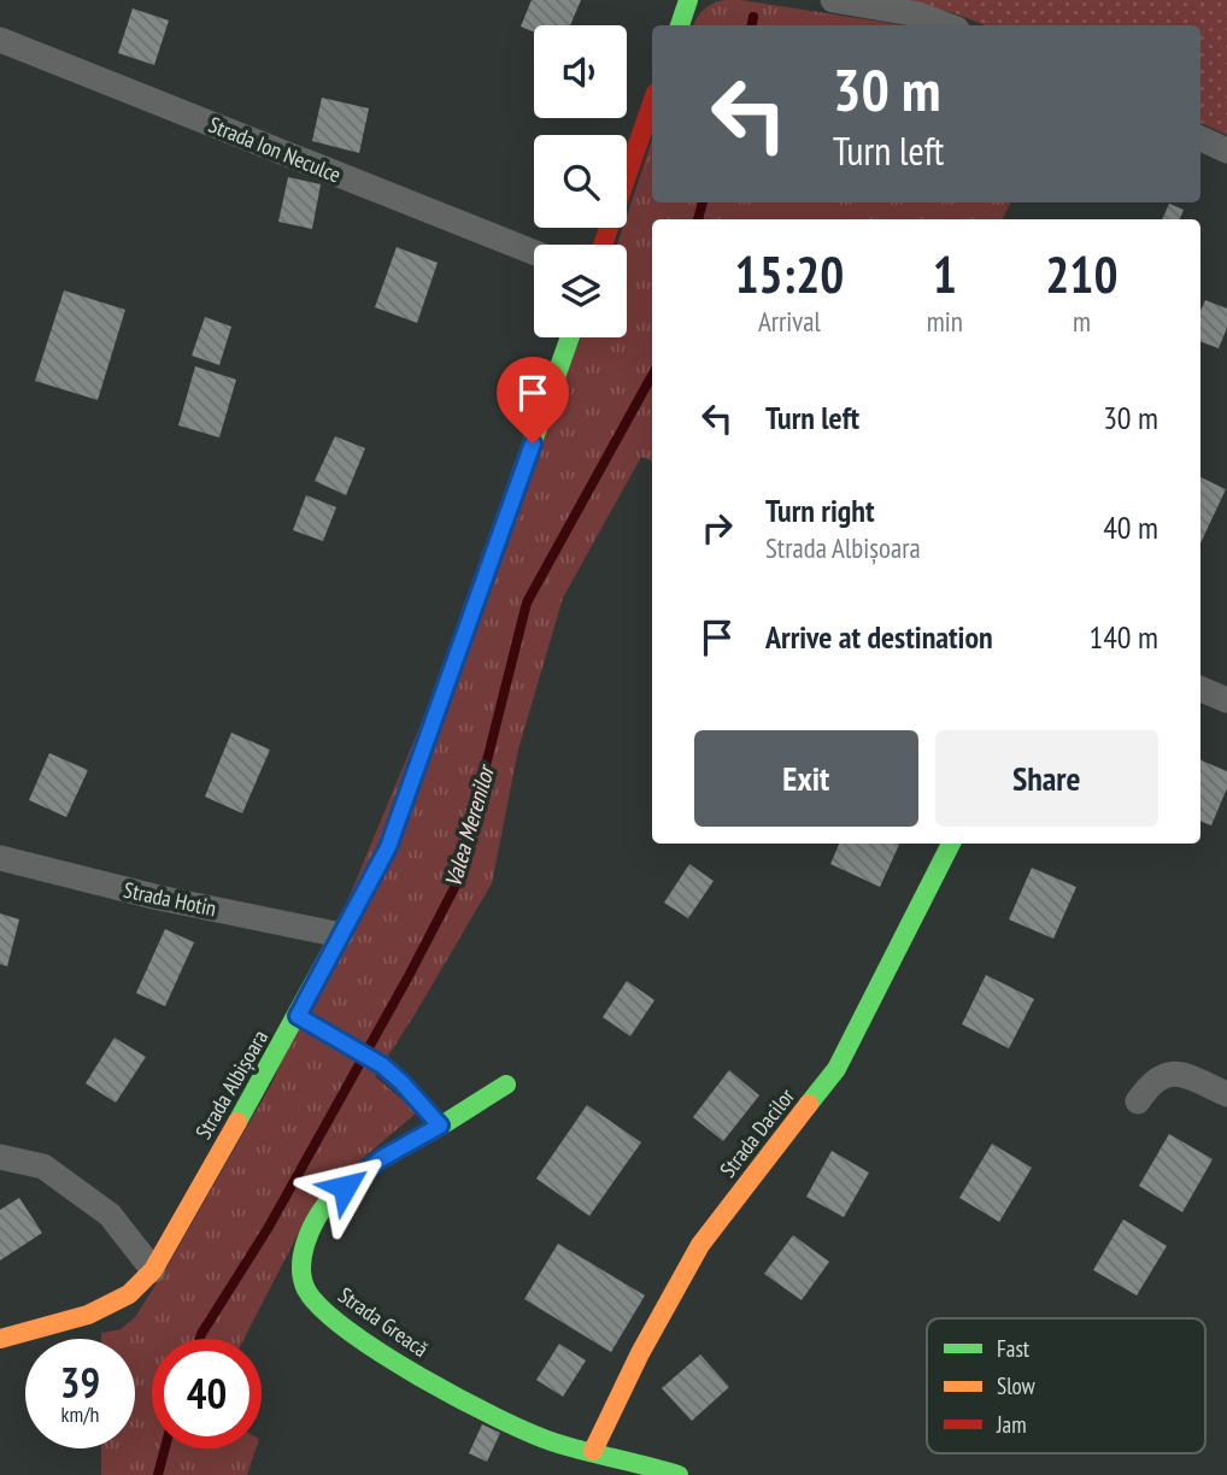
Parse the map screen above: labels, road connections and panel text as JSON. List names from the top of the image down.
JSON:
{
  "streets": {
    "street": [
      "Strada Ion Neculce",
      "Strada Hotin",
      "Strada Albișoara",
      "Strada Dacilor",
      "Strada Greacă"
    ]
  },
  "crossings": [
    ["Strada Hotin", "Strada Albișoara"],
    ["Strada Dacilor", "Strada Greacă"]
  ],
  "water": ["Valea Merenilor"],
  "legend": ["Fast", "Slow", "Jam"],
  "page": {
    "turn": ["30 m", "Turn left"],
    "eta": [
      "15:20",
      "Arrival",
      "1",
      "min",
      "210",
      "m"
    ],
    "list": [
      {
        "name": "Turn left",
        "value": "30 m"
      },
      {
        "name": "Turn right",
        "note": "Strada Albișoara",
        "value": "40 m"
      },
      {
        "name": "Arrive at destination",
        "value": "140 m"
      }
    ],
    "buttons": ["Exit", "Share"],
    "speed": "39 km/h",
    "limit": "40"
  }
}
